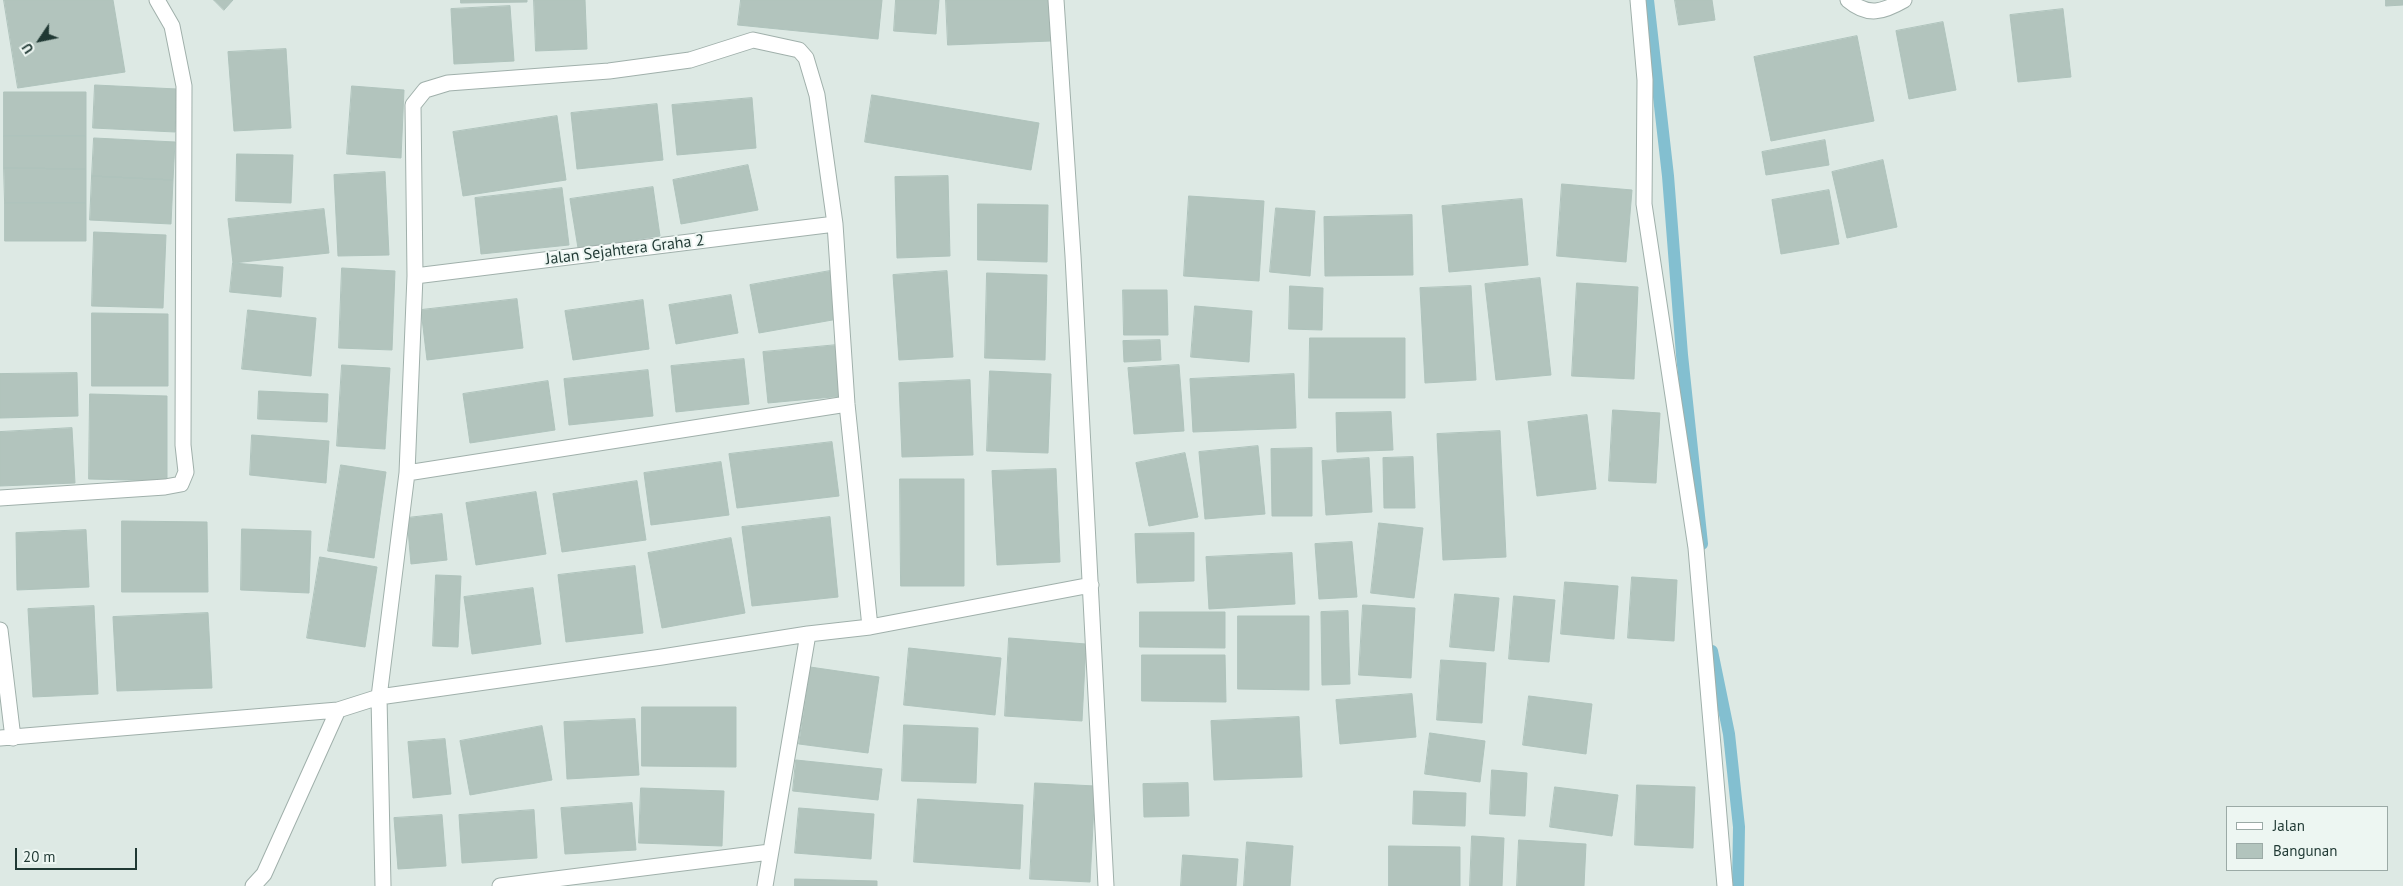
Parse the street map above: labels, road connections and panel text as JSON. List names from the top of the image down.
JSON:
{
  "streets": {
    "street": ["Jalan Sejahtera Graha 2"]
  },
  "legend": ["Jalan", "Bangunan"],
  "scale_bar": "20 m",
  "north": "bottom left"
}
